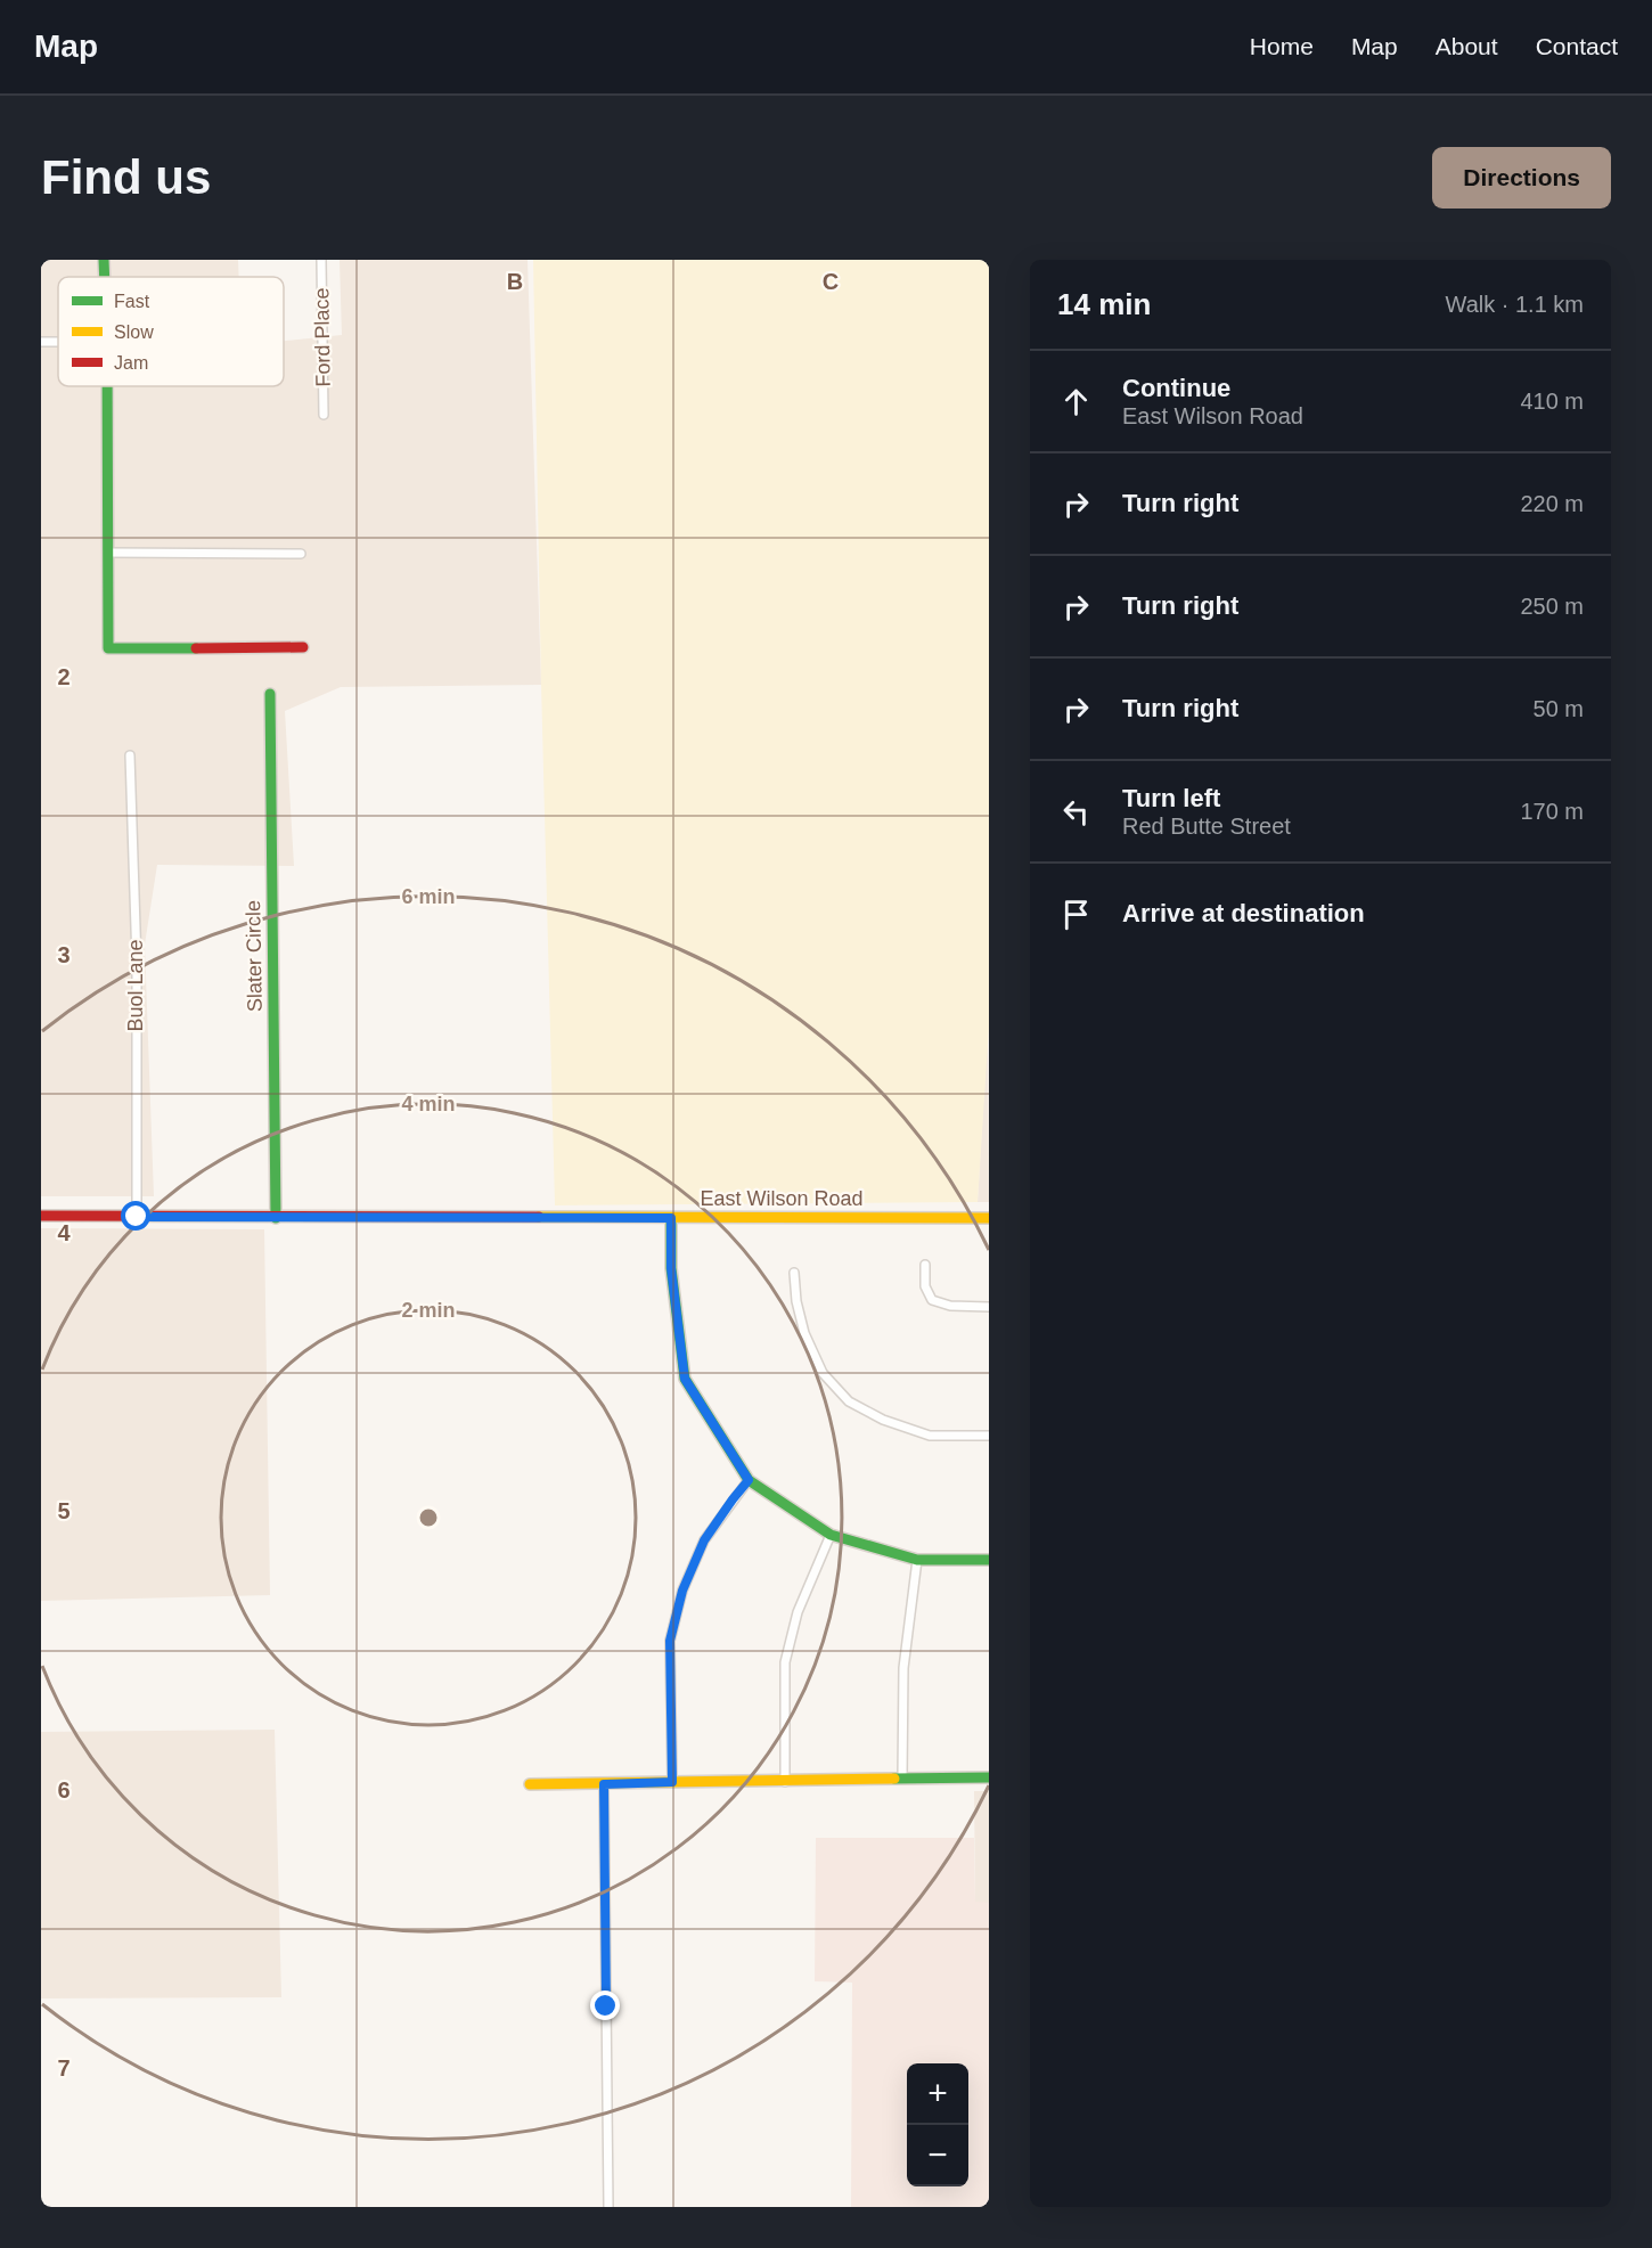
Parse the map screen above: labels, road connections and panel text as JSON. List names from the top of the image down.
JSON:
{
  "streets": {
    "street": [
      "Ford Place",
      "Slater Circle",
      "Buol Lane",
      "East Wilson Road"
    ]
  },
  "crossings": [
    ["Slater Circle", "East Wilson Road"],
    ["Buol Lane", "East Wilson Road"]
  ],
  "legend": ["Fast", "Slow", "Jam"],
  "page": {
    "header": "Map",
    "nav": [
      "Home",
      "Map",
      "About",
      "Contact"
    ],
    "buttons": "Directions",
    "title": "Find us",
    "heading": ["14 min", "Walk · 1.1 km"],
    "list": [
      ["Continue", "East Wilson Road", "410 m"],
      ["Turn right", "220 m"],
      ["Turn right", "250 m"],
      ["Turn right", "50 m"],
      ["Turn left", "Red Butte Street", "170 m"],
      "Arrive at destination"
    ],
    "map_buttons": ["+", "−"]
  },
  "grid": {
    "columns": ["B", "C"],
    "rows": [
      "2",
      "3",
      "4",
      "5",
      "6",
      "7"
    ]
  },
  "rings": ["6 min", "4 min", "2 min"]
}
